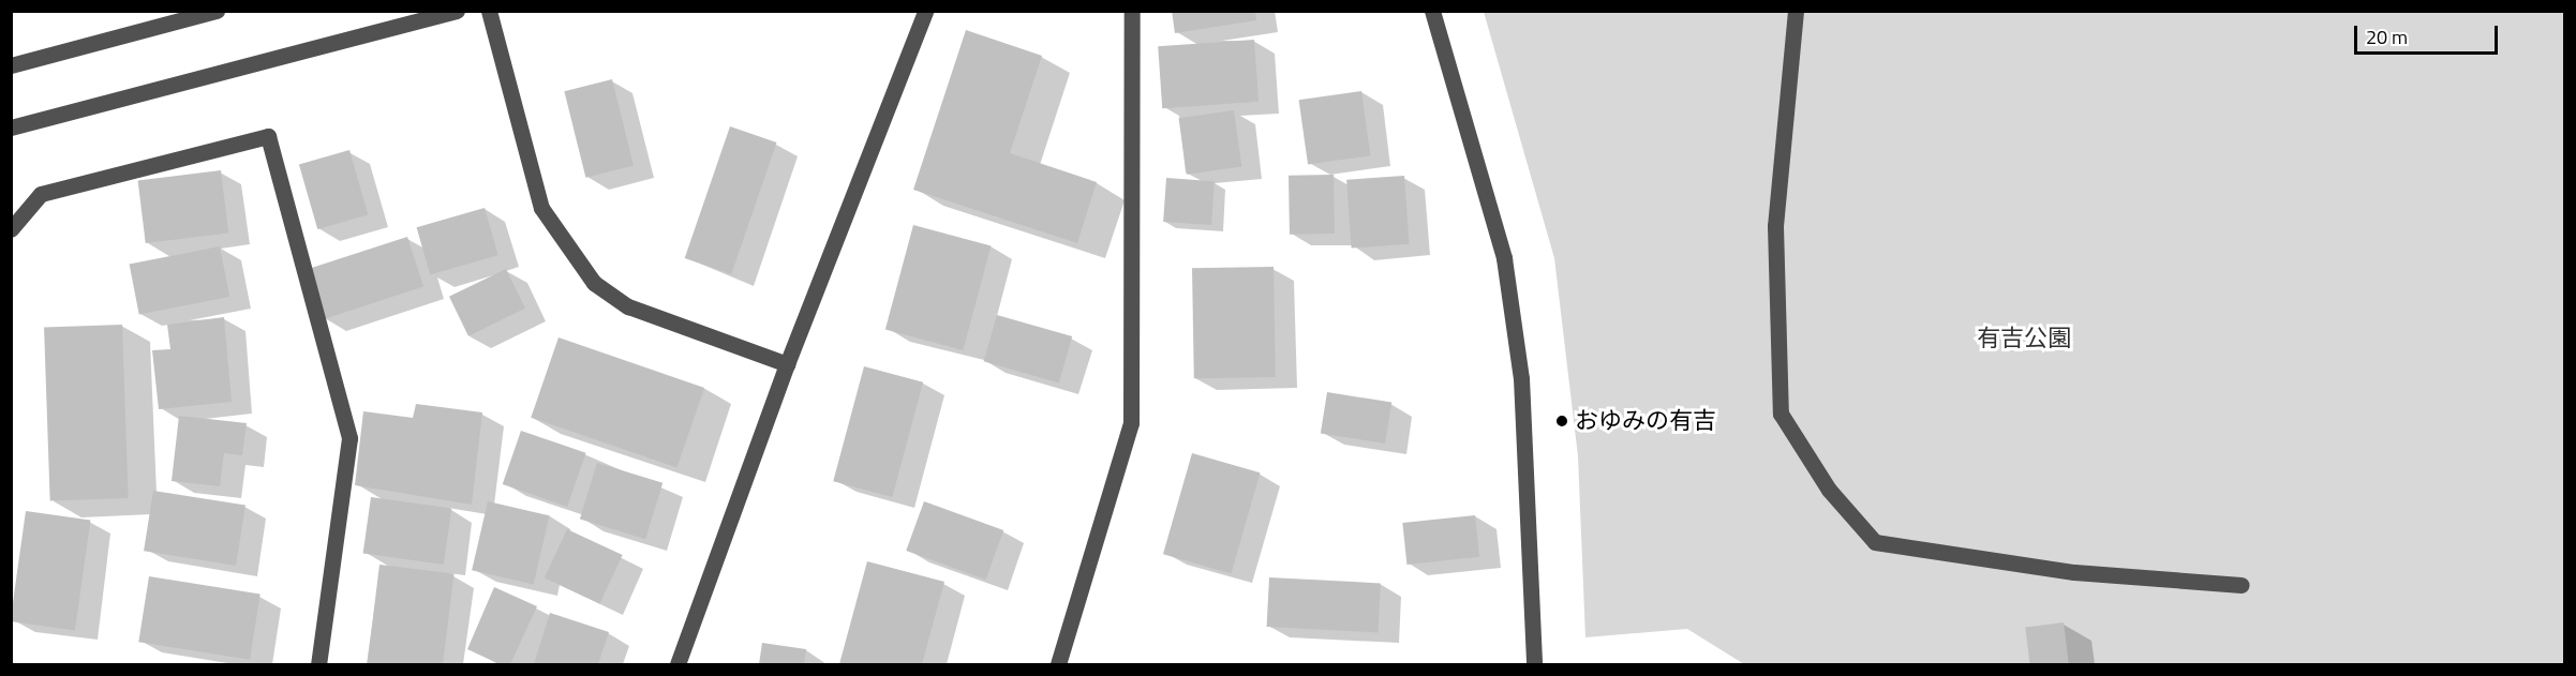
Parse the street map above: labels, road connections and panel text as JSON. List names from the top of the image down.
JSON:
{
  "parks": ["有吉公園"],
  "places": ["おゆみの有吉"],
  "scale_bar": "20 m"
}
